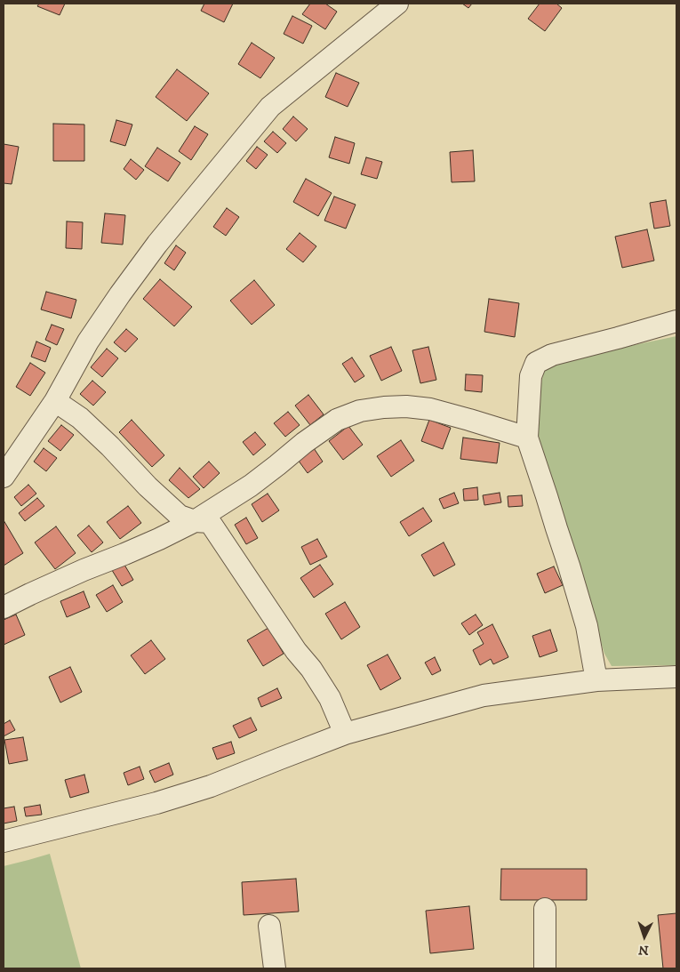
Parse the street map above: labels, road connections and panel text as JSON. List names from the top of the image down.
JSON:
{
  "north": "bottom"
}
